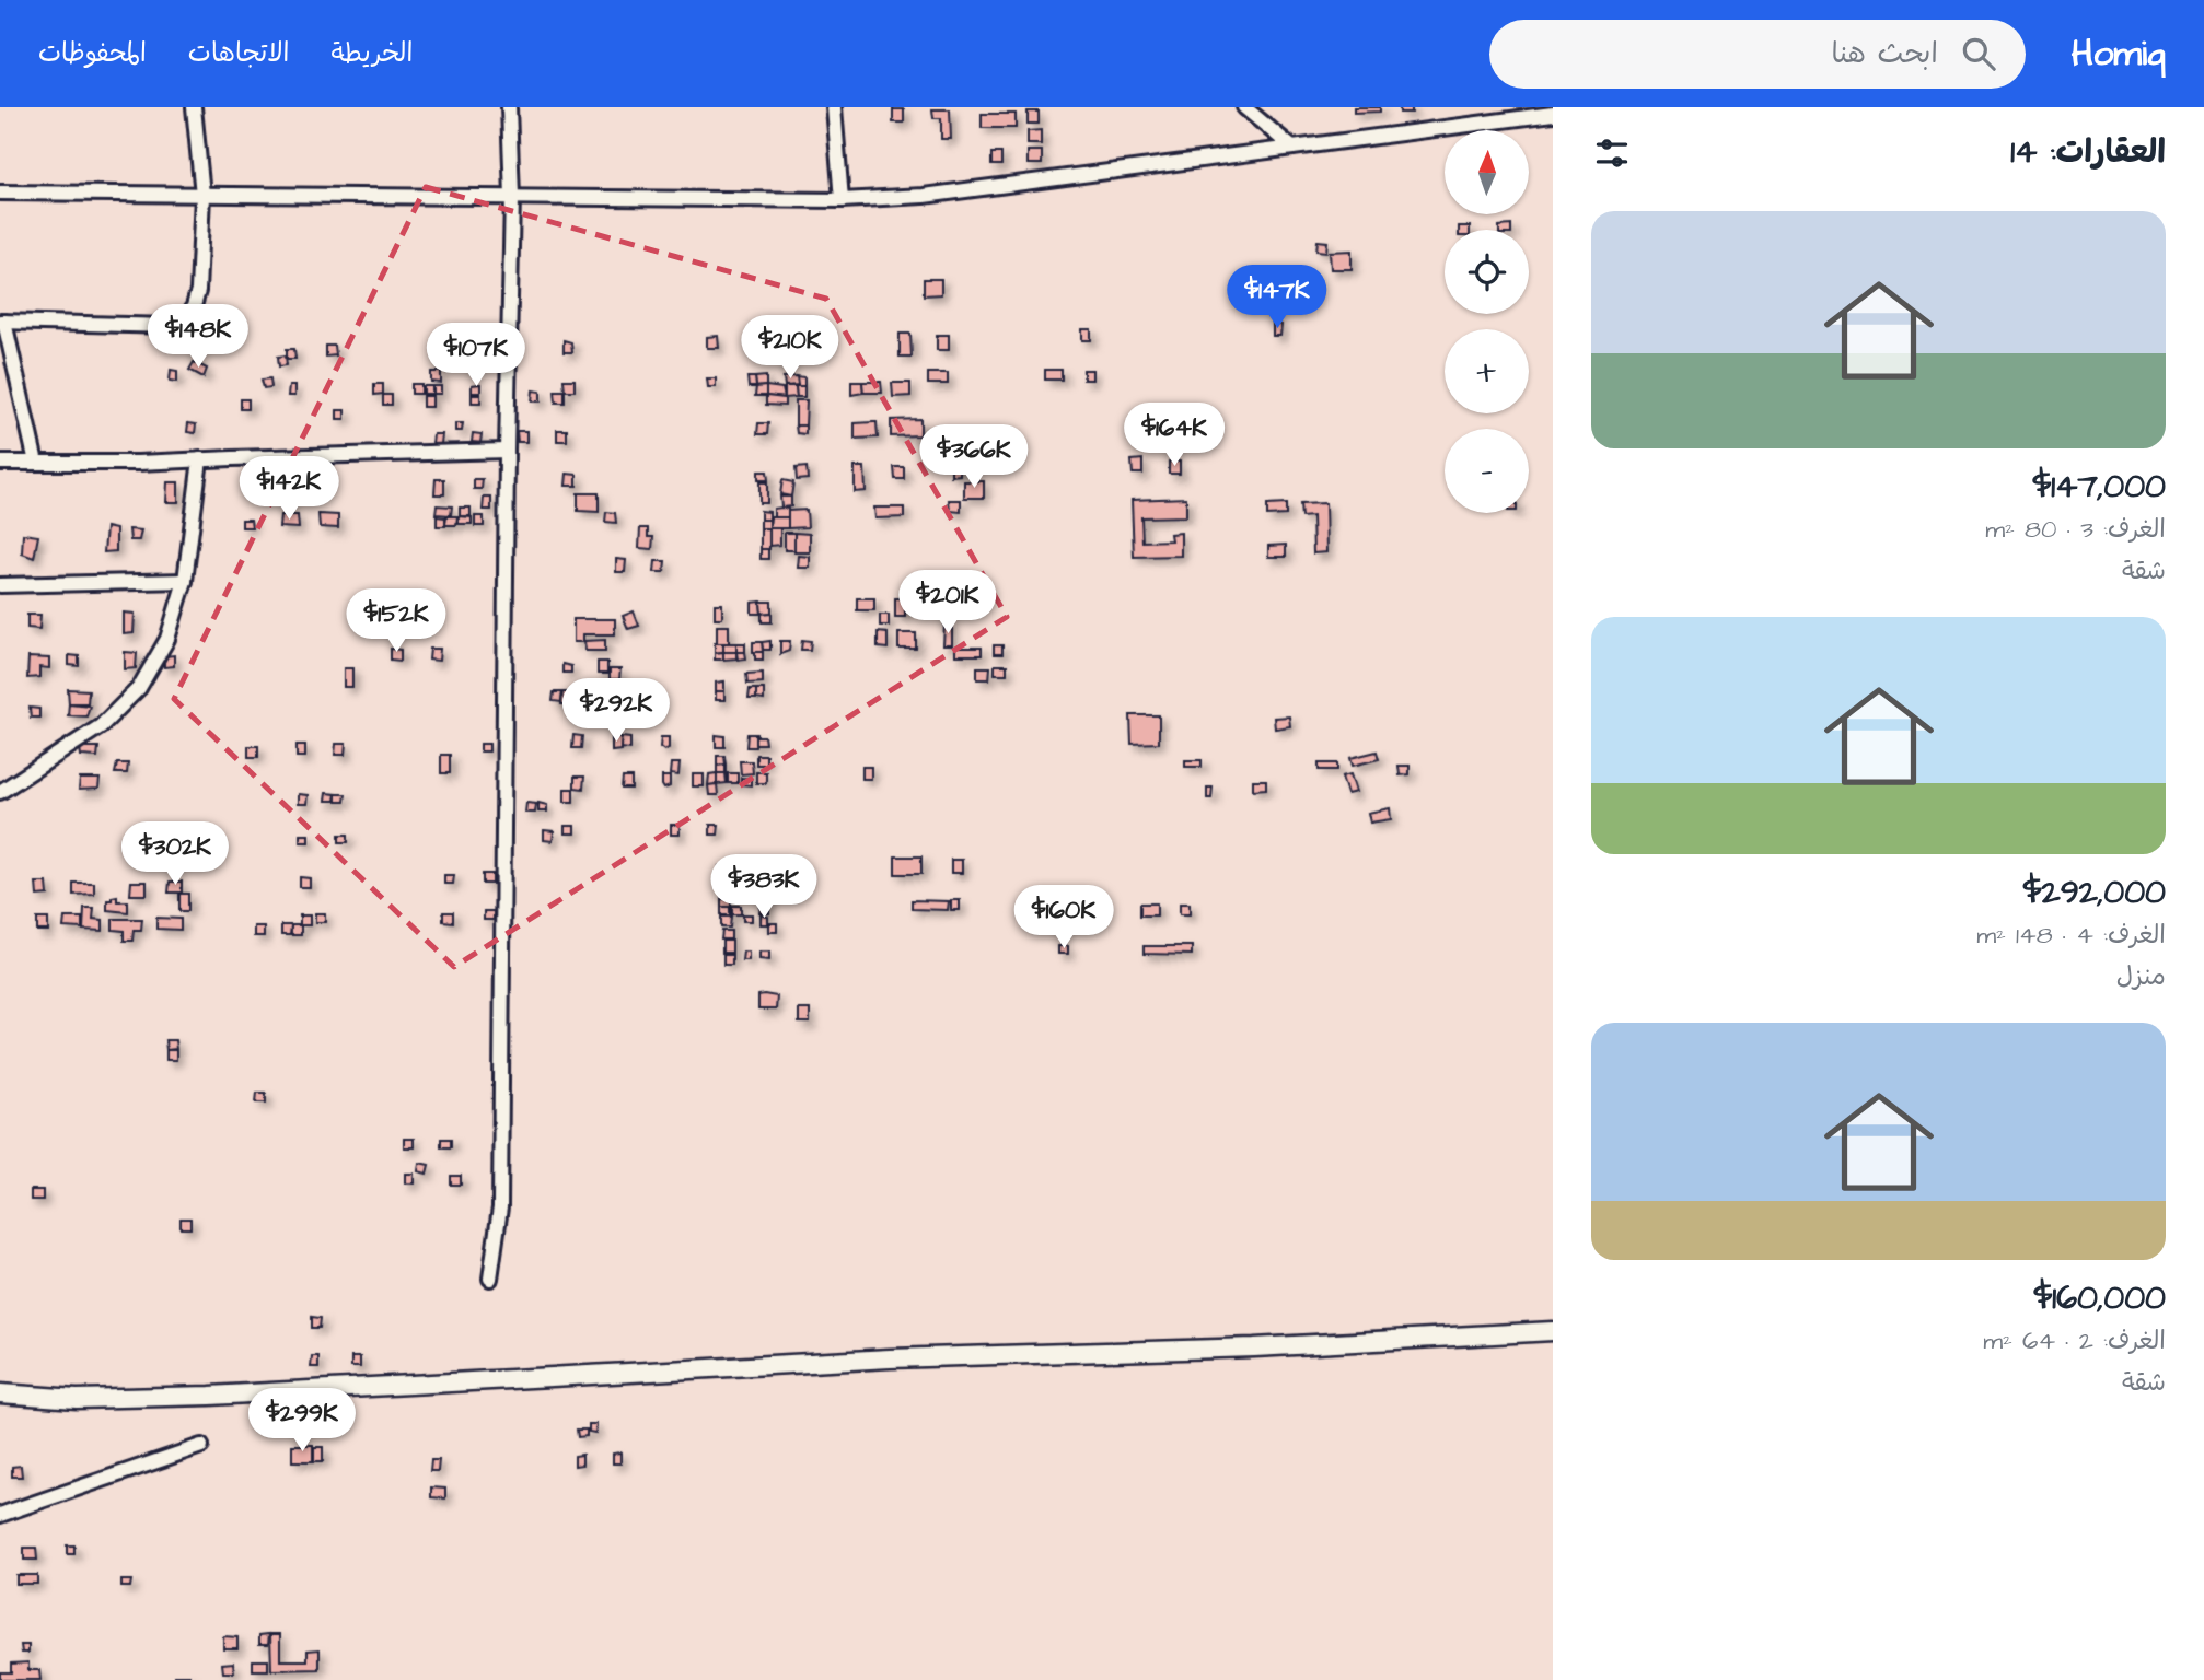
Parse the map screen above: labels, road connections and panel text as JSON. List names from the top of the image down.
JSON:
{
  "north": "top",
  "page": {
    "header": "Homiq",
    "search": "ابحث هنا",
    "nav": ["الخريطة", "الاتجاهات", "المحفوظات"],
    "heading": "العقارات: 14",
    "map_buttons": ["+", "−"],
    "list": [
      {
        "name": "$147,000",
        "note": "الغرف: 3 · 80 m² · شقة"
      },
      {
        "name": "$292,000",
        "note": "الغرف: 4 · 148 m² · منزل"
      },
      {
        "name": "$160,000",
        "note": "الغرف: 2 · 64 m² · شقة"
      }
    ],
    "price": [
      "$147K",
      "$148K",
      "$210K",
      "$107K",
      "$164K",
      "$366K",
      "$142K",
      "$201K",
      "$152K",
      "$292K",
      "$302K",
      "$383K",
      "$160K",
      "$299K"
    ]
  }
}
